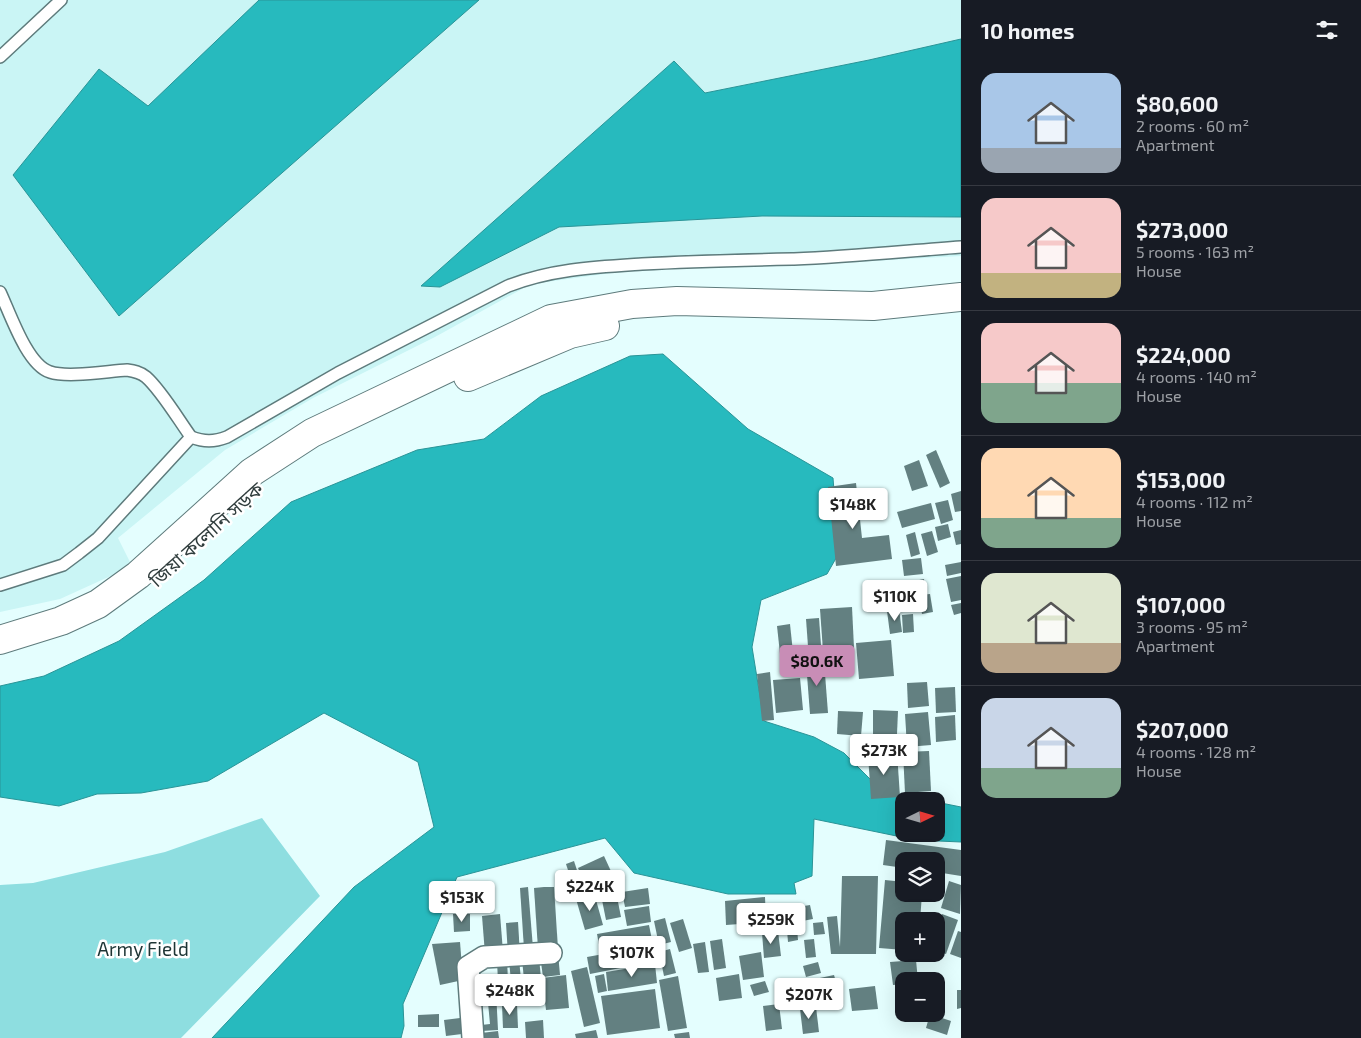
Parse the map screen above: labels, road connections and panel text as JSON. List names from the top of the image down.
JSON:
{
  "streets": {
    "main road": ["জিয়া কলোনি সড়ক"]
  },
  "parks": ["Army Field"],
  "north": "right",
  "page": {
    "heading": "10 homes",
    "list": [
      {
        "name": "$80,600",
        "note": "2 rooms · 60 m² · Apartment"
      },
      {
        "name": "$273,000",
        "note": "5 rooms · 163 m² · House"
      },
      {
        "name": "$224,000",
        "note": "4 rooms · 140 m² · House"
      },
      {
        "name": "$153,000",
        "note": "4 rooms · 112 m² · House"
      },
      {
        "name": "$107,000",
        "note": "3 rooms · 95 m² · Apartment"
      },
      {
        "name": "$207,000",
        "note": "4 rooms · 128 m² · House"
      }
    ],
    "price": [
      "$148K",
      "$110K",
      "$80.6K",
      "$273K",
      "$224K",
      "$153K",
      "$259K",
      "$107K",
      "$248K",
      "$207K"
    ],
    "map_buttons": ["+", "−"]
  }
}
